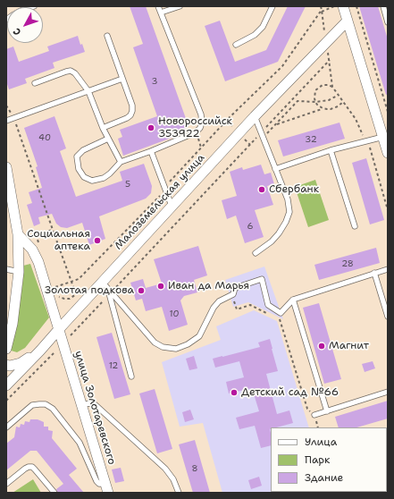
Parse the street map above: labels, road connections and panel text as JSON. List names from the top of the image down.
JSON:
{
  "streets": {
    "street": ["Малоземельская улица", "улица Золотаревского"]
  },
  "crossings": [
    ["Малоземельская улица", "улица Золотаревского"]
  ],
  "places": [
    "Новороссийск 353922",
    "Сбербанк",
    "Социальная аптека",
    "Иван да Марья",
    "Золотая подкова",
    "Магнит",
    "Детский сад №66"
  ],
  "house_numbers": [
    "3",
    "40",
    "32",
    "5",
    "6",
    "28",
    "10",
    "12",
    "8"
  ],
  "legend": ["Улица", "Парк", "Здание"],
  "north": "bottom left"
}
